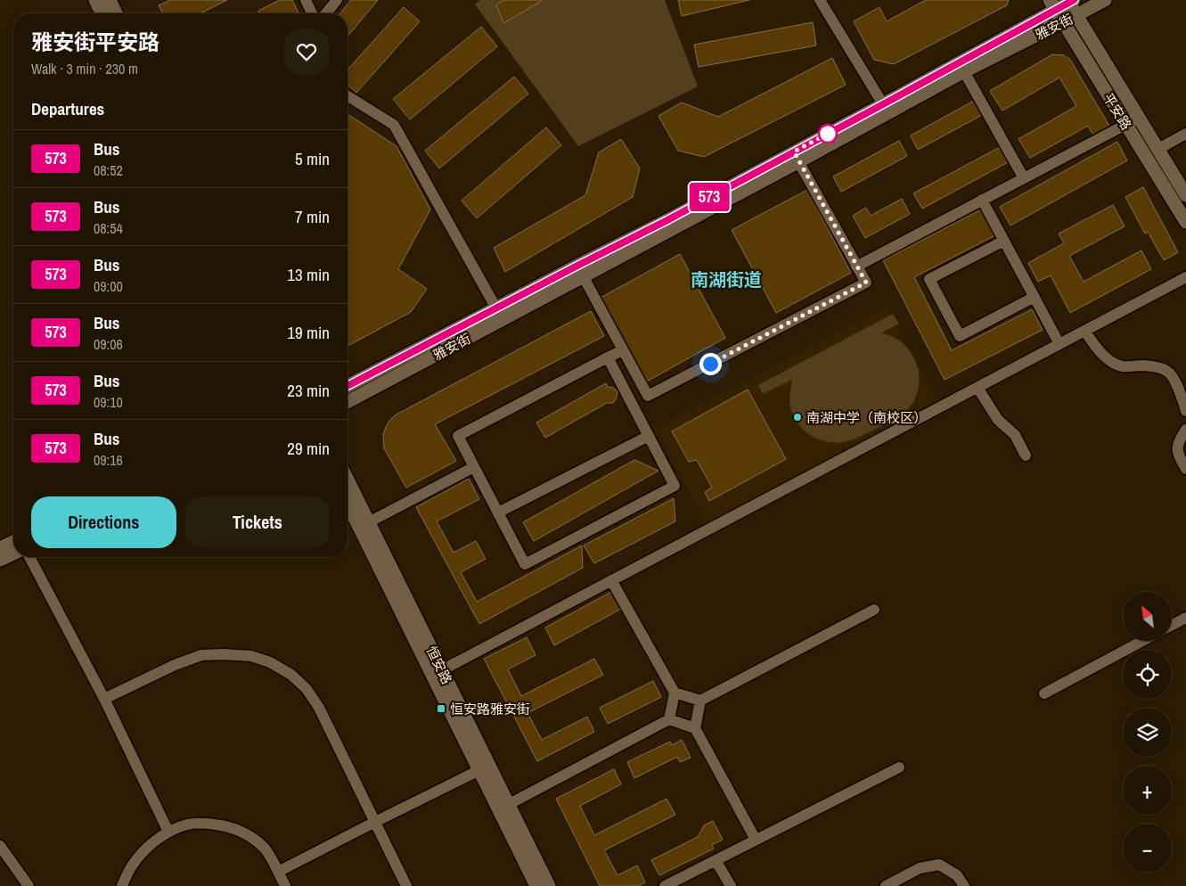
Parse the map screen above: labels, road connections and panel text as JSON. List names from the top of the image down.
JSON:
{
  "streets": {
    "main road": ["雅安街", "平安路", "恒安路"]
  },
  "crossings": [
    ["雅安街", "平安路"]
  ],
  "districts": ["南湖街道"],
  "places": {
    "other": ["南湖中学（南校区）"],
    "transit": ["恒安路雅安街"]
  },
  "lines": ["bus line 573"],
  "north": "top left",
  "page": {
    "on_map": "573",
    "heading": [
      ["雅安街平安路", "Walk · 3 min · 230 m"],
      "Departures"
    ],
    "list": [
      {
        "mark": "573",
        "name": "Bus",
        "note": "08:52",
        "value": "5 min"
      },
      {
        "mark": "573",
        "name": "Bus",
        "note": "08:54",
        "value": "7 min"
      },
      {
        "mark": "573",
        "name": "Bus",
        "note": "09:00",
        "value": "13 min"
      },
      {
        "mark": "573",
        "name": "Bus",
        "note": "09:06",
        "value": "19 min"
      },
      {
        "mark": "573",
        "name": "Bus",
        "note": "09:10",
        "value": "23 min"
      },
      {
        "mark": "573",
        "name": "Bus",
        "note": "09:16",
        "value": "29 min"
      }
    ],
    "buttons": ["Directions", "Tickets"],
    "map_buttons": ["+", "−"]
  }
}
